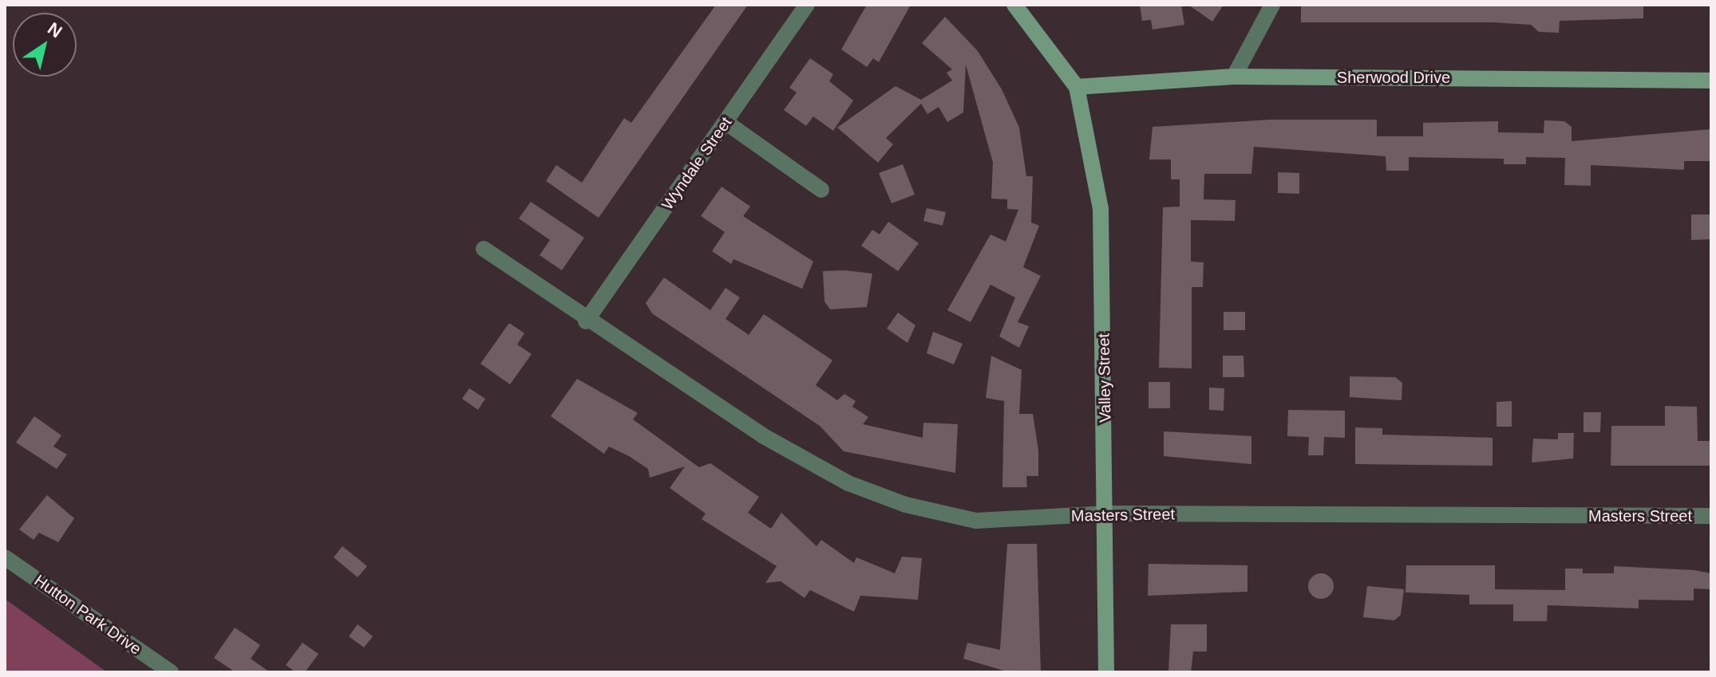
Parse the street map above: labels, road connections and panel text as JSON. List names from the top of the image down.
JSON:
{
  "streets": {
    "street": [
      "Sherwood Drive",
      "Wyndale Street",
      "Valley Street",
      "Masters Street",
      "Hutton Park Drive"
    ]
  },
  "crossings": [
    ["Sherwood Drive", "Valley Street"],
    ["Wyndale Street", "Masters Street"],
    ["Valley Street", "Masters Street"]
  ],
  "north": "top right"
}
